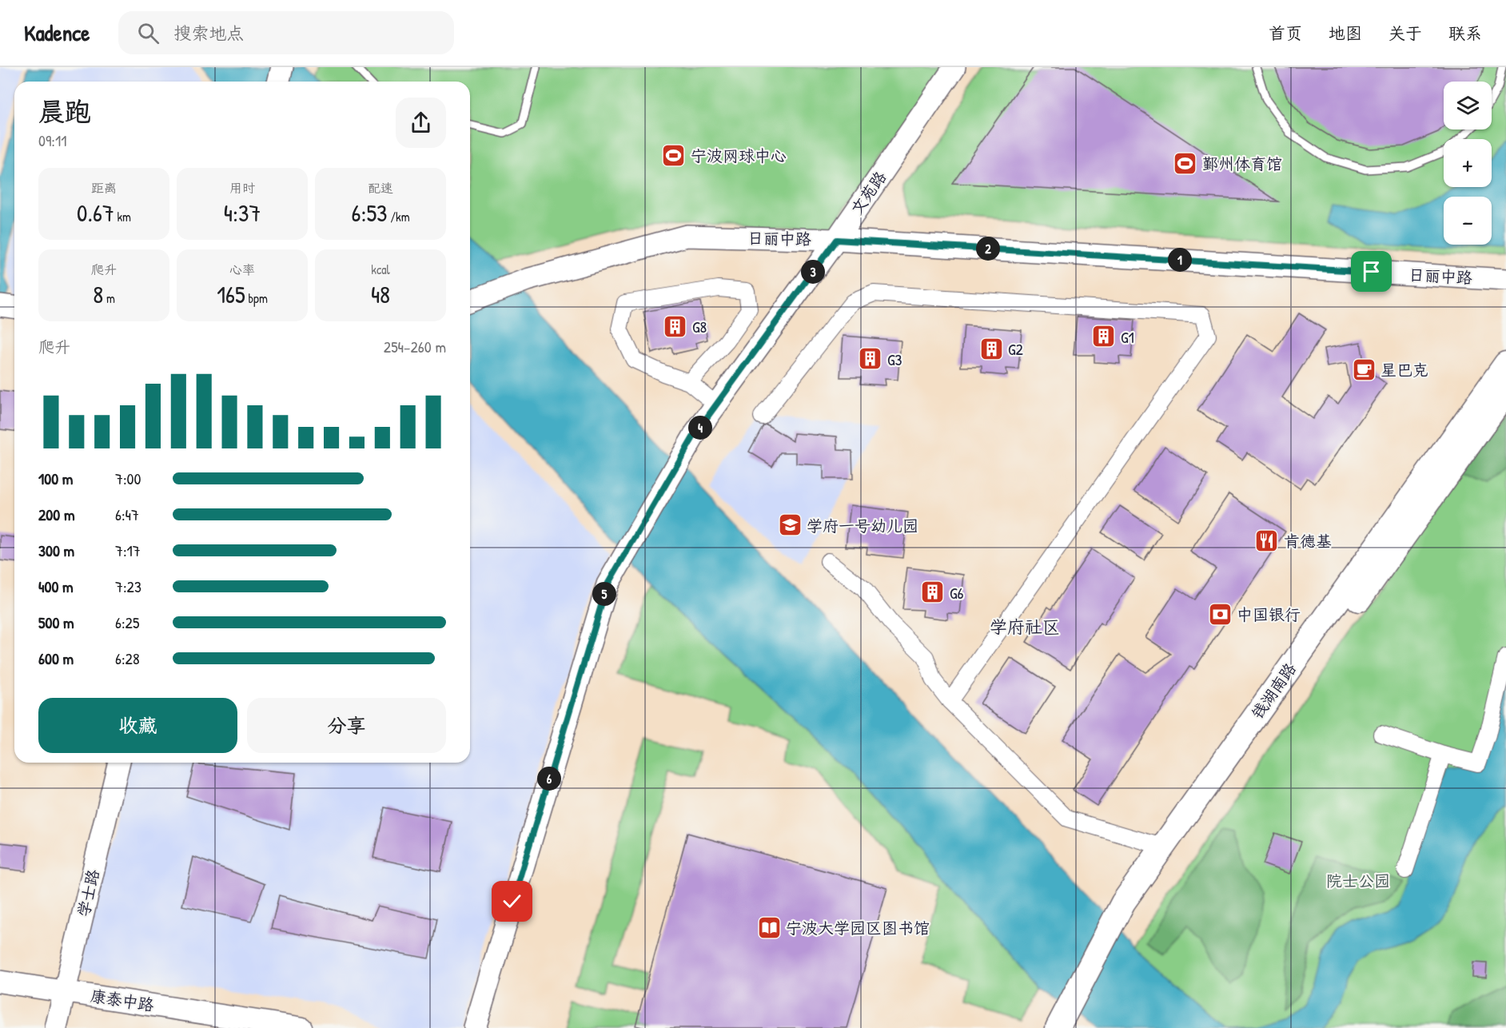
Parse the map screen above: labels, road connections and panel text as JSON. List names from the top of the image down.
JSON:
{
  "streets": {
    "main road": ["钱湖南路"],
    "street": [
      "文苑路",
      "日丽中路",
      "学士路",
      "康泰中路"
    ]
  },
  "crossings": [
    ["文苑路", "日丽中路"],
    ["学士路", "康泰中路"]
  ],
  "districts": ["学府社区"],
  "parks": ["院士公园"],
  "places": {
    "sports": ["宁波网球中心", "鄞州体育馆"],
    "building": [
      "G8",
      "G1",
      "G2",
      "G3",
      "G6"
    ],
    "cafe": ["星巴克"],
    "school or university": ["学府一号幼儿园"],
    "restaurant": ["肯德基"],
    "bank": ["中国银行"],
    "library": ["宁波大学园区图书馆"]
  },
  "page": {
    "header": "Kadence",
    "search": "搜索地点",
    "nav": [
      "首页",
      "地图",
      "关于",
      "联系"
    ],
    "map_buttons": ["+", "−"],
    "heading": ["晨跑", "09:11"],
    "stats": [
      ["距离", "0.67 km"],
      ["用时", "4:37"],
      ["配速", "6:53 /km"],
      ["爬升", "8 m"],
      ["心率", "165 bpm"],
      ["kcal", "48"]
    ],
    "pins": [
      "2",
      "1",
      "3",
      "4",
      "5",
      "6"
    ],
    "chart": ["爬升", "254–260 m"],
    "list": [
      {
        "name": "100 m",
        "note": "7:00"
      },
      {
        "name": "200 m",
        "note": "6:47"
      },
      {
        "name": "300 m",
        "note": "7:17"
      },
      {
        "name": "400 m",
        "note": "7:23"
      },
      {
        "name": "500 m",
        "note": "6:25"
      },
      {
        "name": "600 m",
        "note": "6:28"
      }
    ],
    "buttons": ["收藏", "分享"]
  }
}
